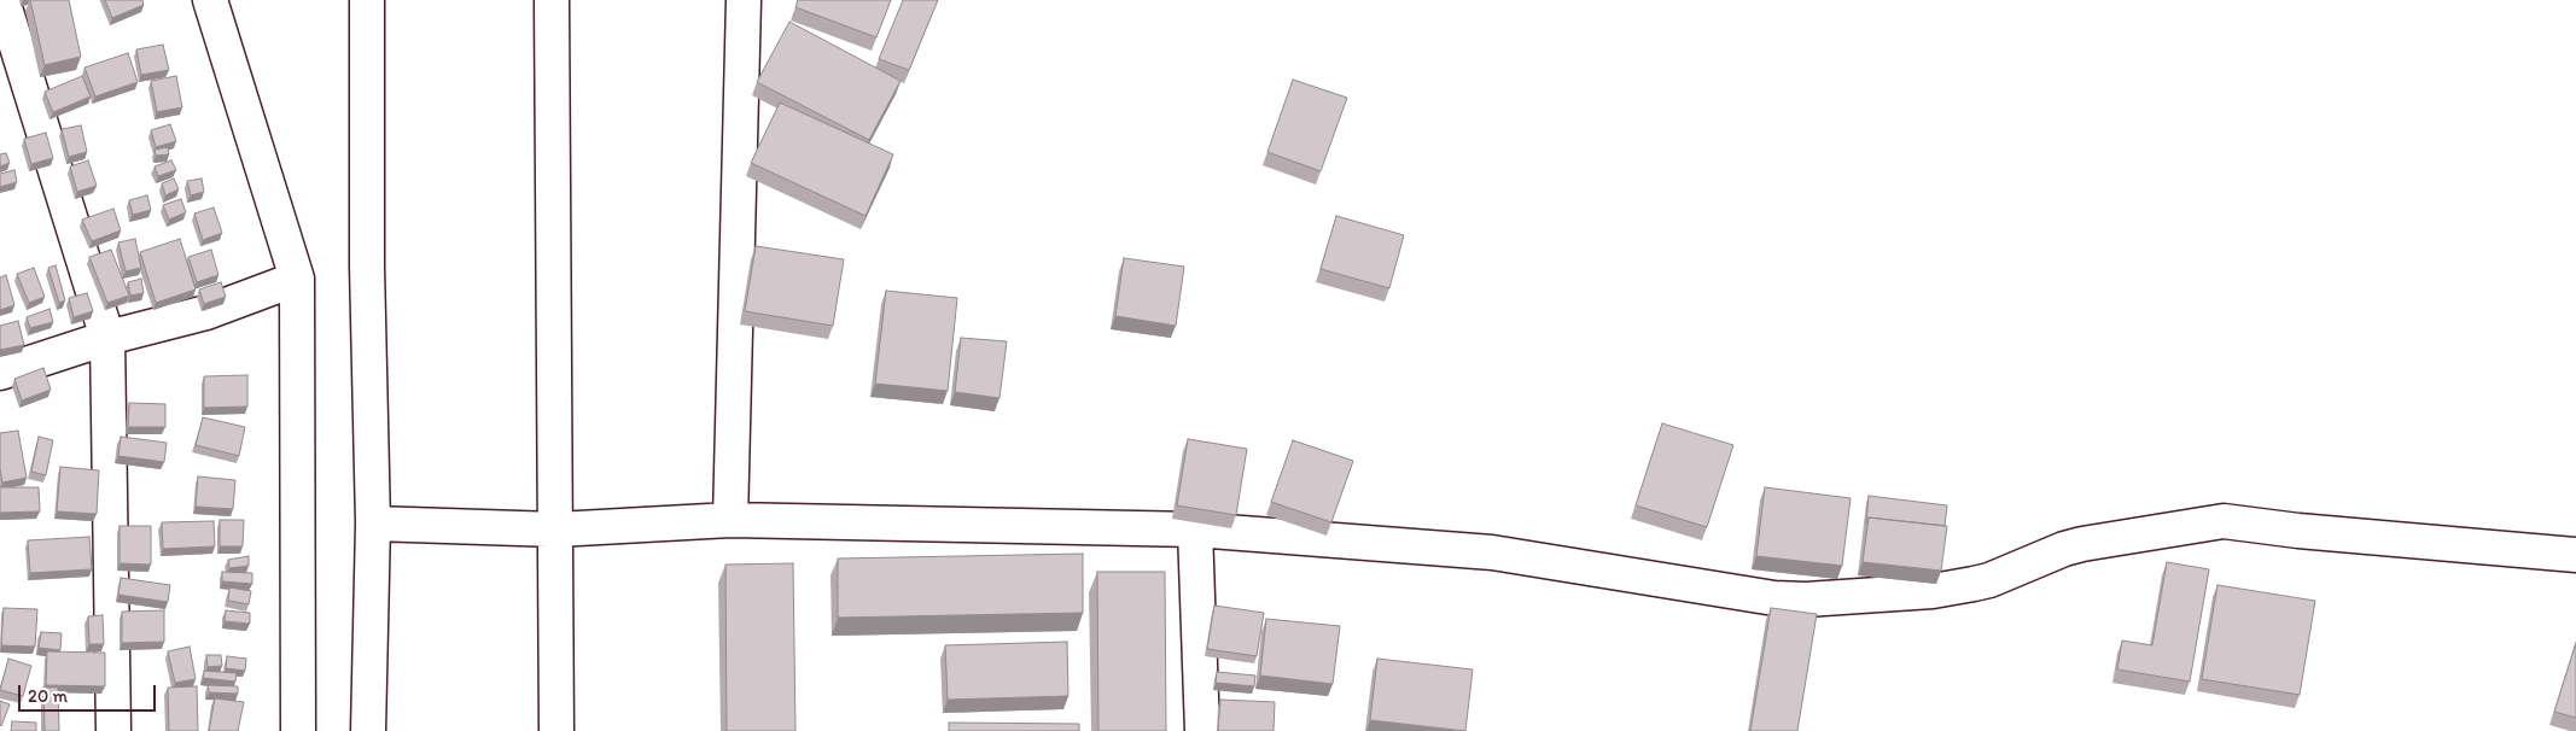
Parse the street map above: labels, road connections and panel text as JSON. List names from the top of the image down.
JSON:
{
  "scale_bar": "20 m"
}
